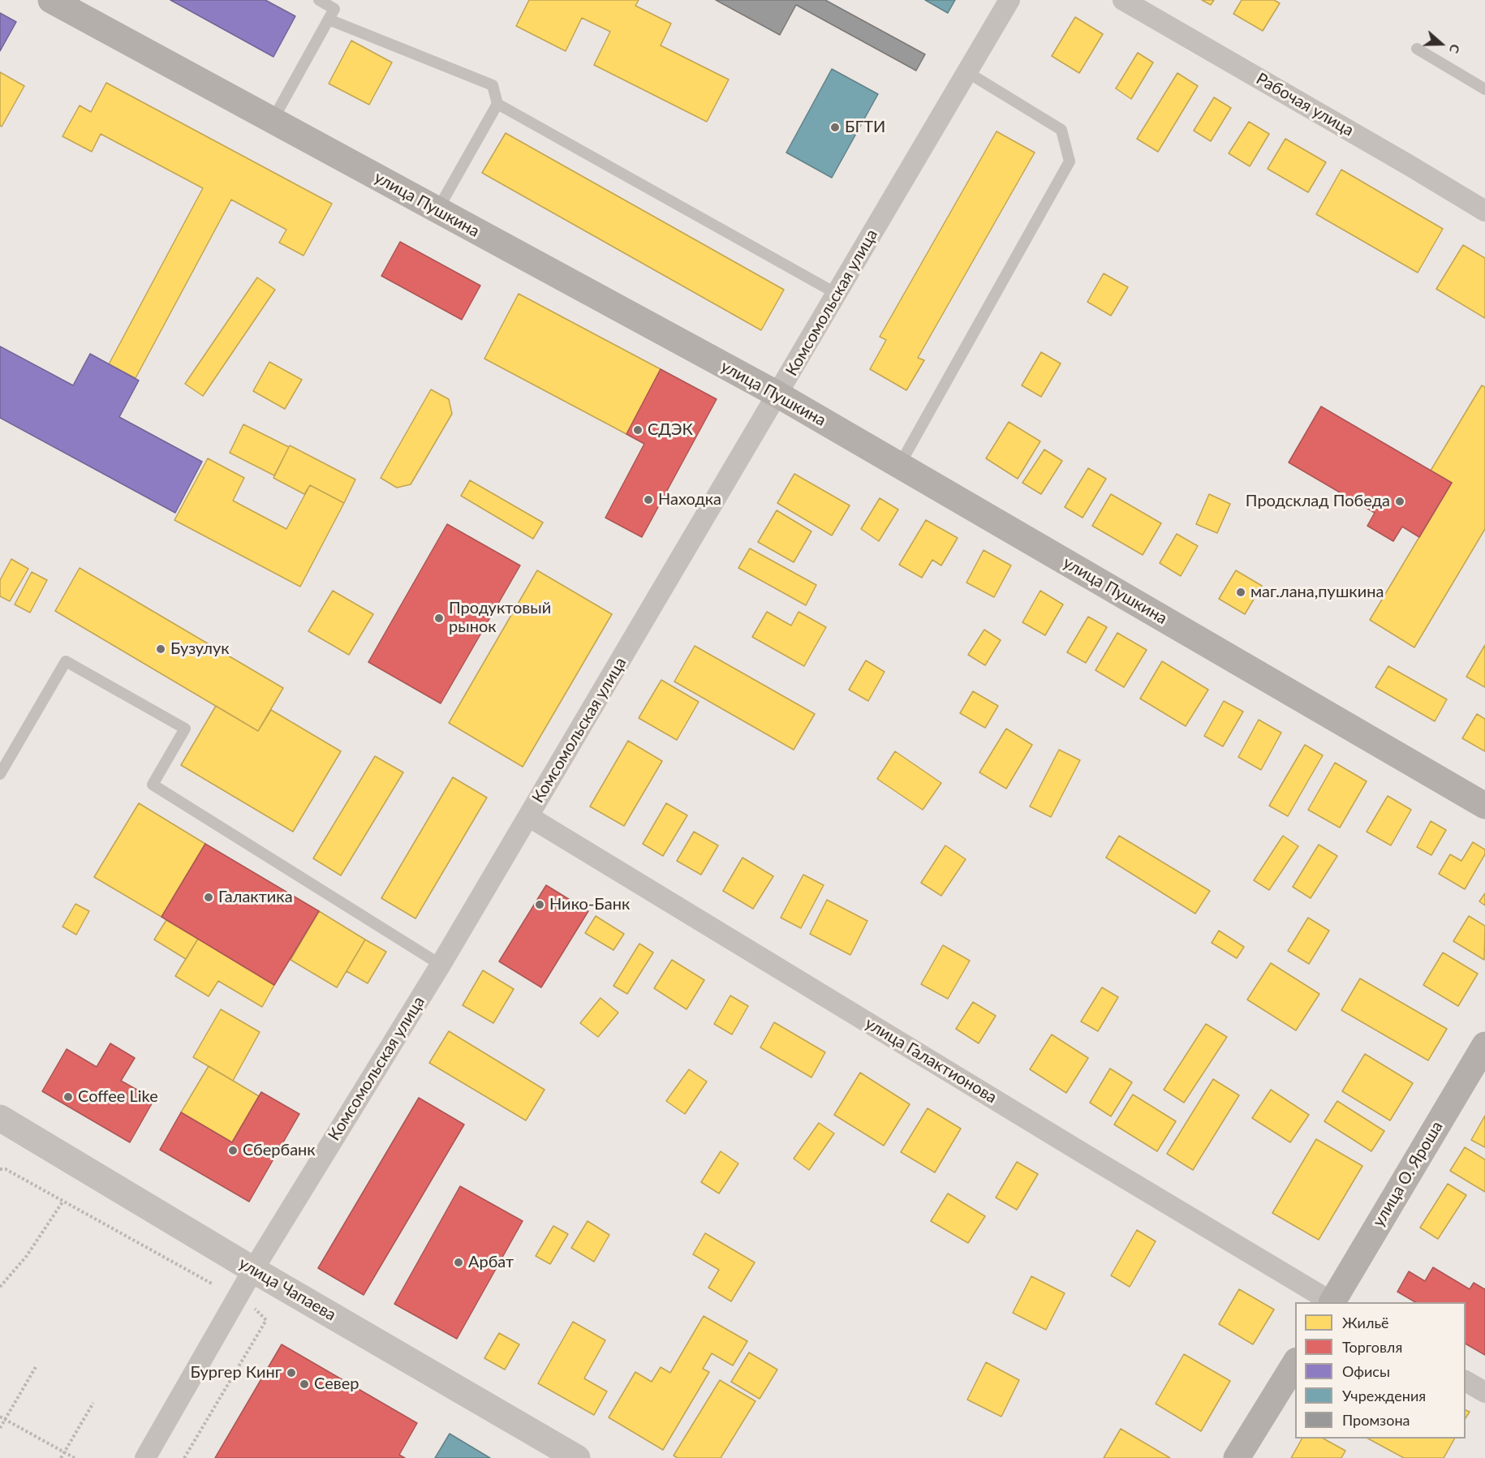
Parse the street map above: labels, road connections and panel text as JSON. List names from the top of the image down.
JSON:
{
  "streets": {
    "main road": ["улица Пушкина", "улица О. Яроша"],
    "street": [
      "Рабочая улица",
      "Комсомольская улица",
      "улица Галактионова",
      "улица Чапаева"
    ]
  },
  "crossings": [
    ["улица Пушкина", "Комсомольская улица"],
    ["Комсомольская улица", "улица Галактионова"],
    ["Комсомольская улица", "улица Чапаева"]
  ],
  "places": [
    "БГТИ",
    "СДЭК",
    "Находка",
    "Продсклад Победа",
    "маг.лана,пушкина",
    "Продуктовый рынок",
    "Бузулук",
    "Галактика",
    "Нико-Банк",
    "Coffee Like",
    "Сбербанк",
    "Арбат",
    "Бургер Кинг",
    "Север"
  ],
  "legend": [
    "Жильё",
    "Торговля",
    "Офисы",
    "Учреждения",
    "Промзона"
  ],
  "north": "right"
}
